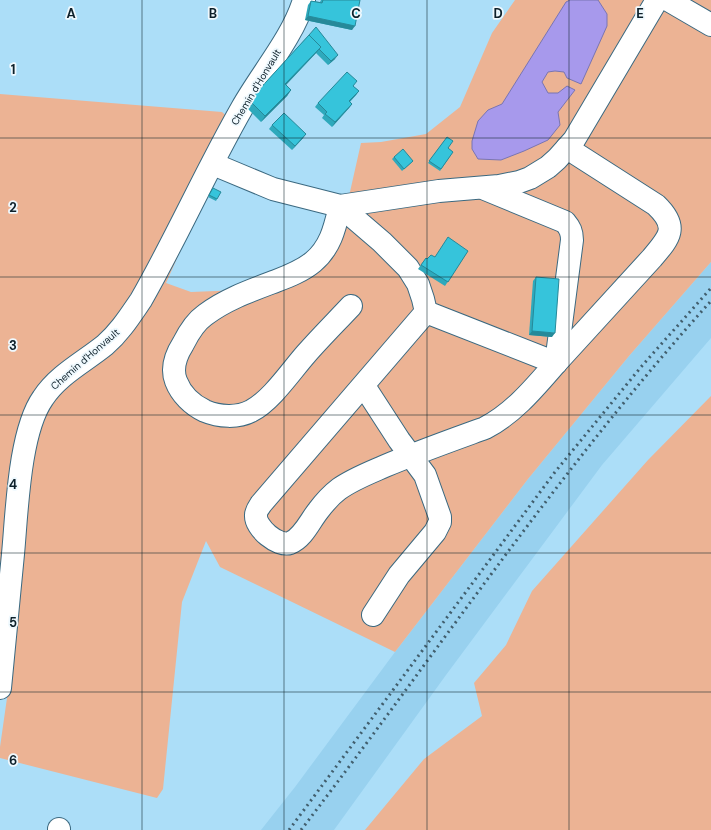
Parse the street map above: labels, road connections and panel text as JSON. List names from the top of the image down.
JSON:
{
  "streets": {
    "street": ["Chemin d'Honvault"]
  },
  "grid": {
    "columns": [
      "A",
      "B",
      "C",
      "D",
      "E"
    ],
    "rows": [
      "1",
      "2",
      "3",
      "4",
      "5",
      "6"
    ]
  }
}
